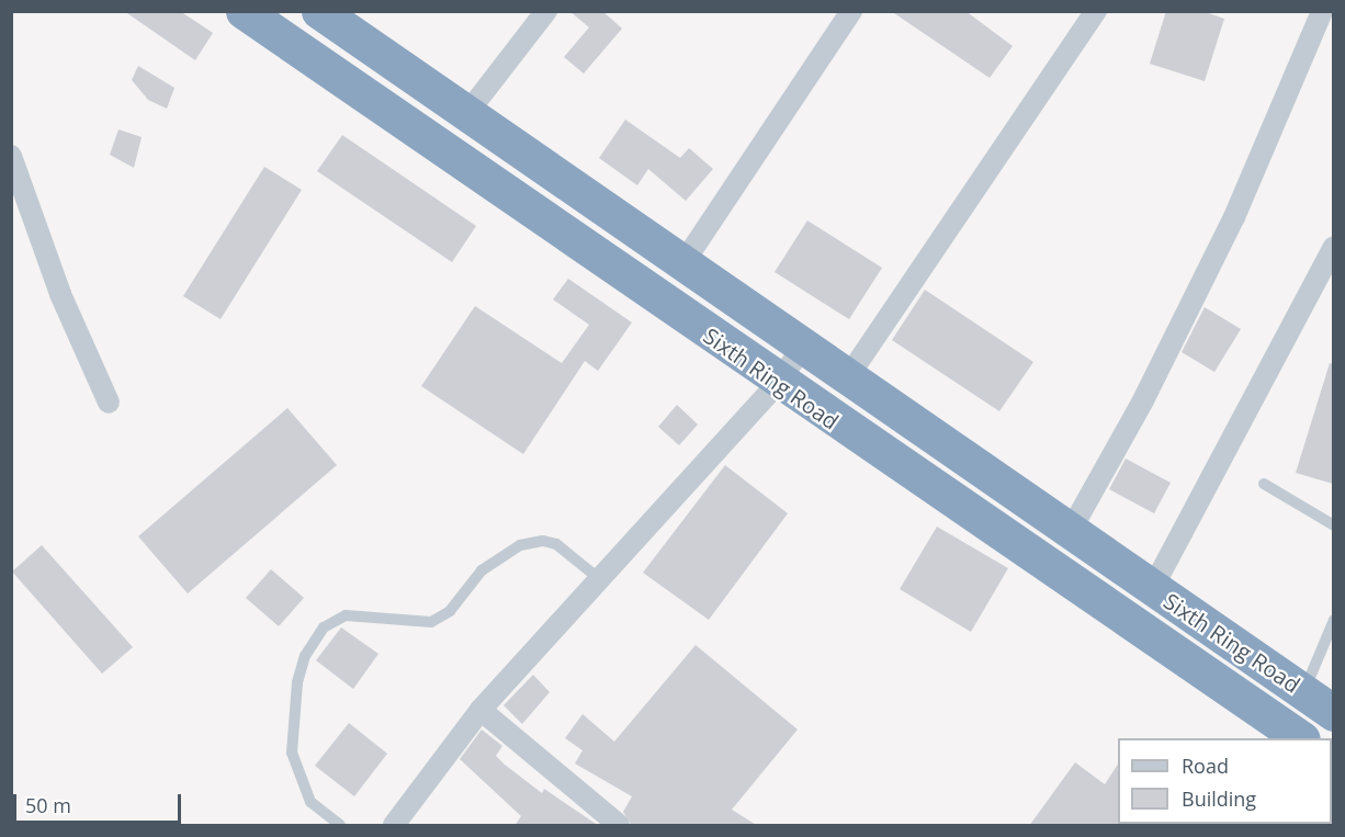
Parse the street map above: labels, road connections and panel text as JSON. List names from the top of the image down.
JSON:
{
  "streets": {
    "highway": ["Sixth Ring Road"]
  },
  "legend": ["Road", "Building"],
  "scale_bar": "50 m"
}
